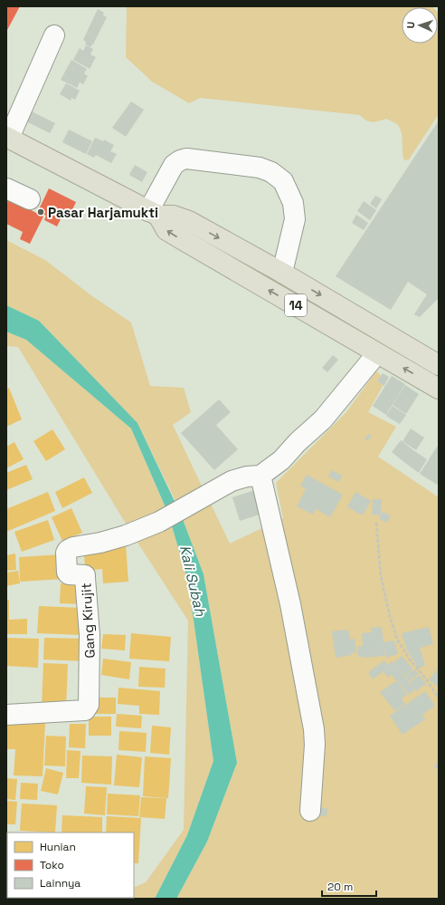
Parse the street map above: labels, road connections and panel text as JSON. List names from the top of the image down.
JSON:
{
  "streets": {
    "highway": ["14"],
    "street": ["Gang Kirujit"]
  },
  "water": ["Kali Subah"],
  "places": ["Pasar Harjamukti"],
  "legend": ["Hunian", "Toko", "Lainnya"],
  "scale_bar": "20 m",
  "north": "left"
}
